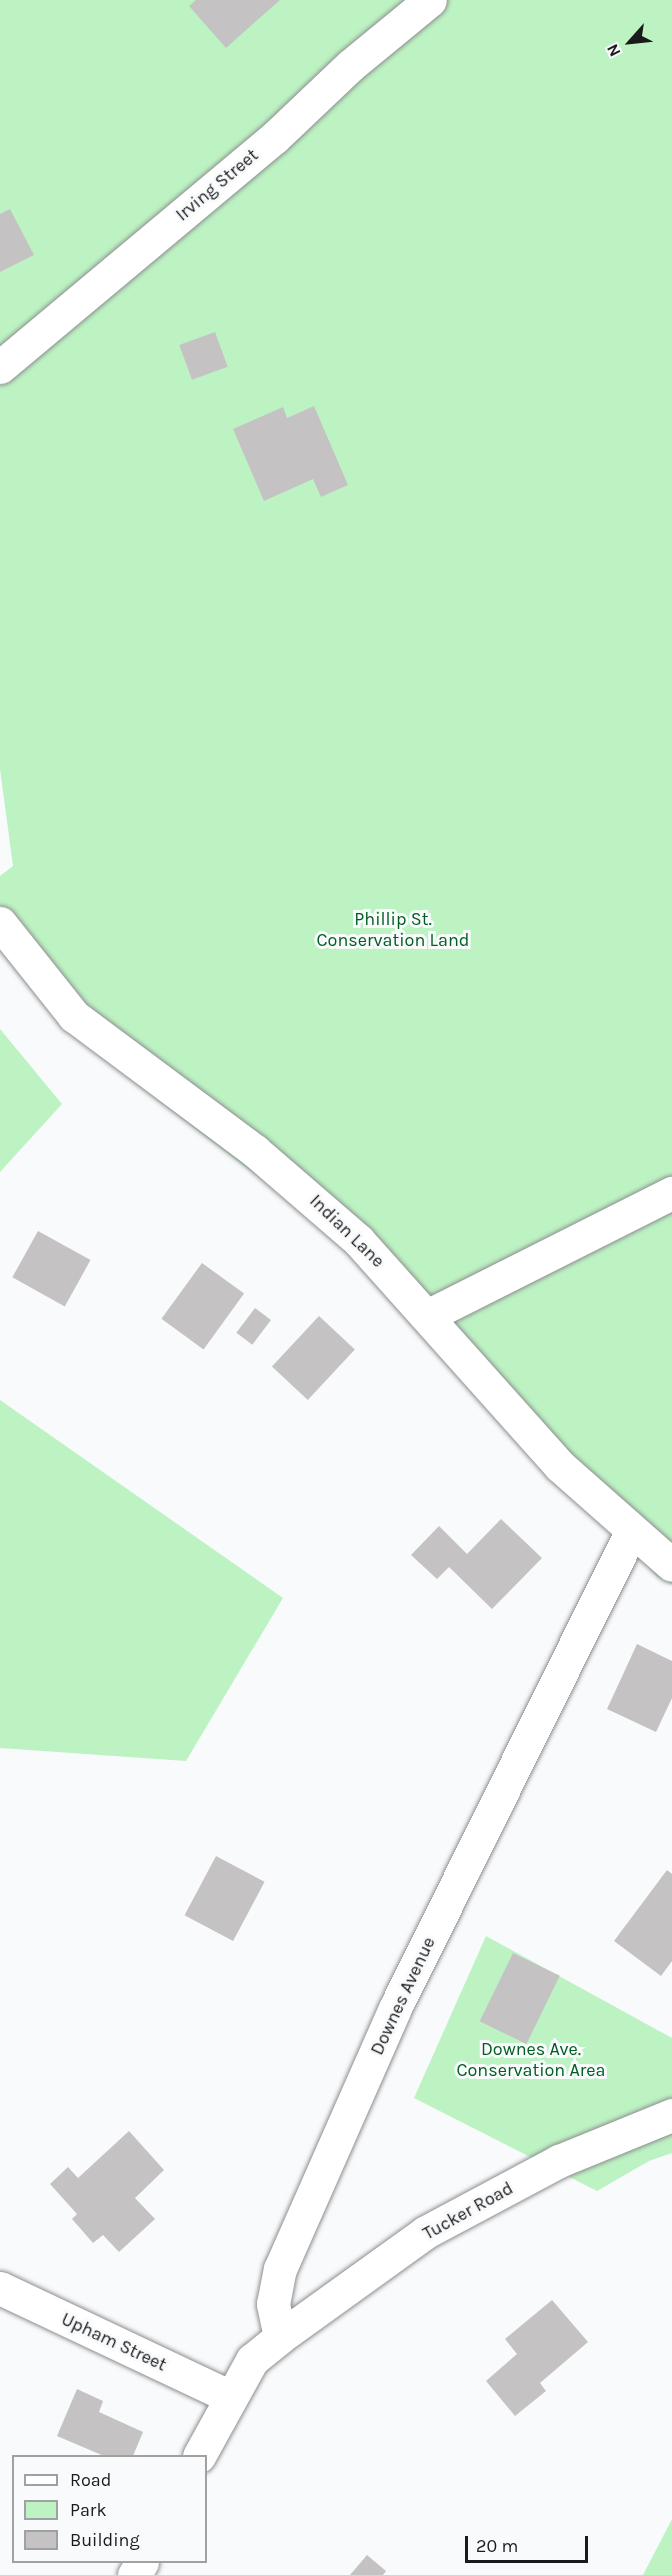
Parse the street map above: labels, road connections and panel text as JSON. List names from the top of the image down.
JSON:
{
  "streets": {
    "street": [
      "Irving Street",
      "Indian Lane",
      "Downes Avenue",
      "Tucker Road",
      "Upham Street"
    ]
  },
  "crossings": [
    ["Indian Lane", "Downes Avenue"],
    ["Downes Avenue", "Tucker Road"]
  ],
  "parks": ["Phillip St. Conservation Land", "Downes Ave. Conservation Area"],
  "legend": ["Road", "Park", "Building"],
  "scale_bar": "20 m",
  "north": "bottom left"
}
